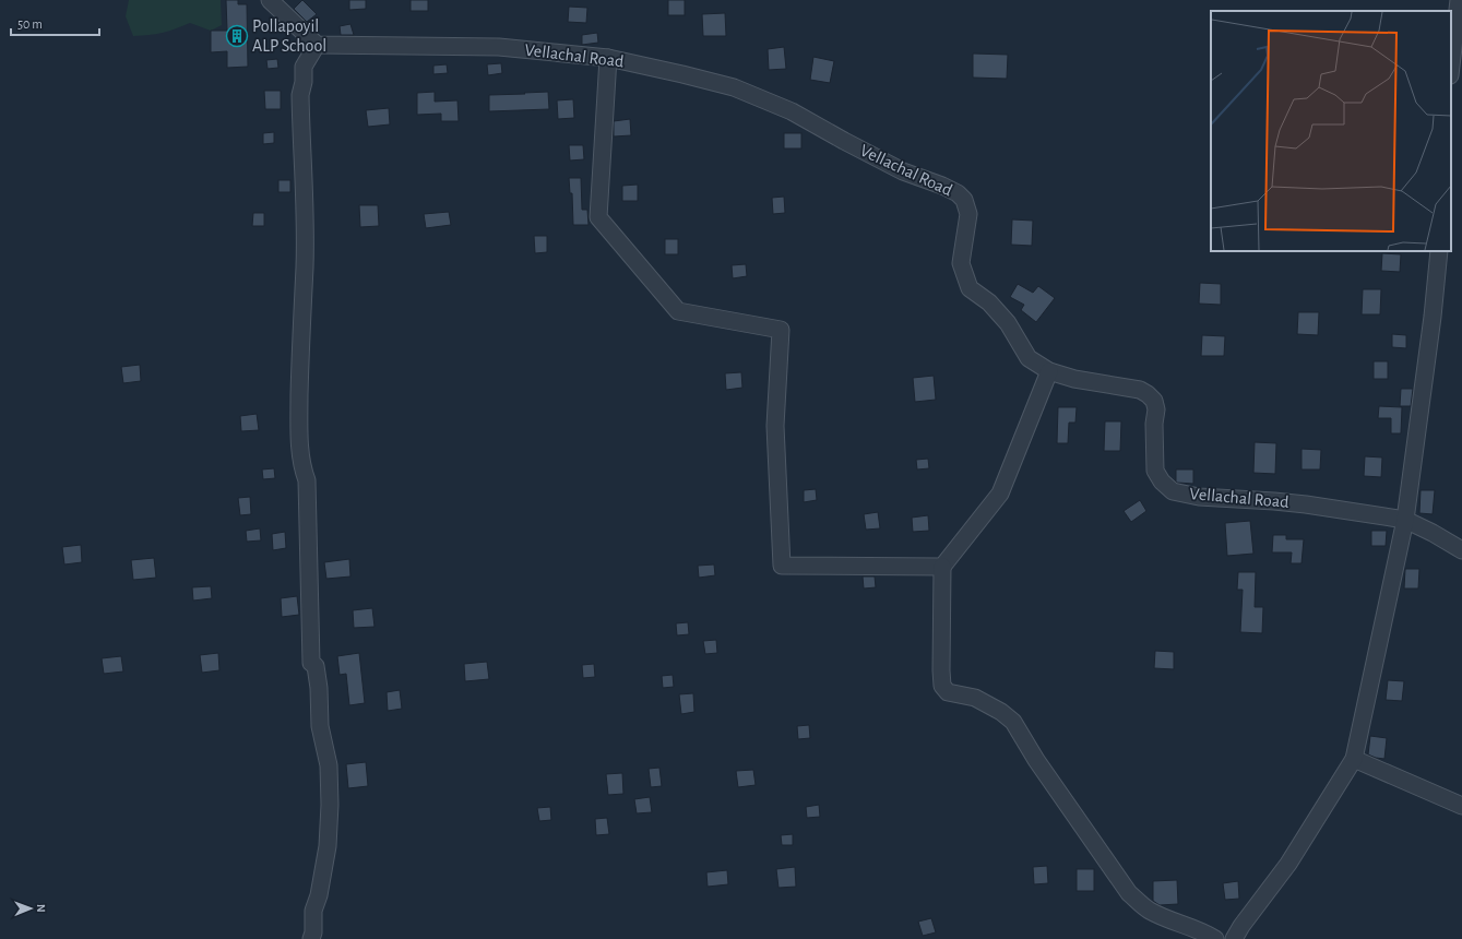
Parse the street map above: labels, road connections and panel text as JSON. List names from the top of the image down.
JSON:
{
  "streets": {
    "street": ["Vellachal Road"]
  },
  "places": {
    "building": ["Pollapoyil ALP School"]
  },
  "scale_bar": "50 m",
  "north": "right"
}
